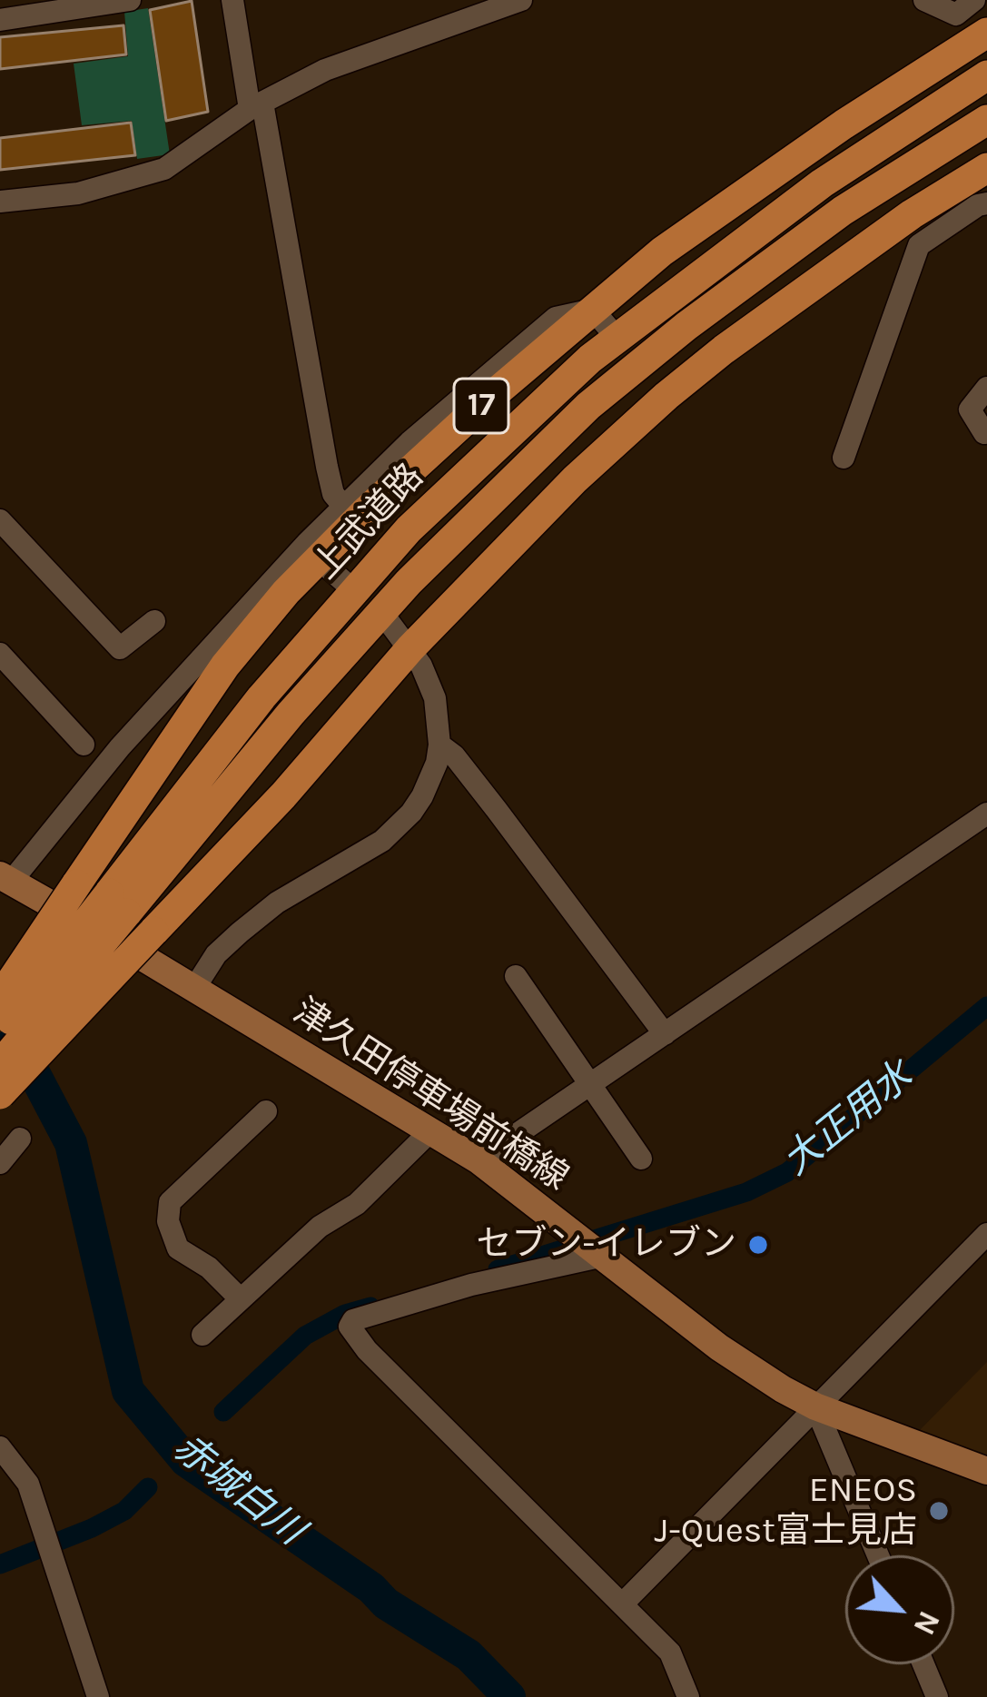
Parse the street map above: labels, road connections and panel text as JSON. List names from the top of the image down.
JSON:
{
  "streets": {
    "highway": ["17", "上武道路"],
    "main road": ["津久田停車場前橋線"]
  },
  "water": ["大正用水", "赤城白川"],
  "places": ["セブン-イレブン", "ENEOS J-Quest富士見店"],
  "north": "bottom right"
}
